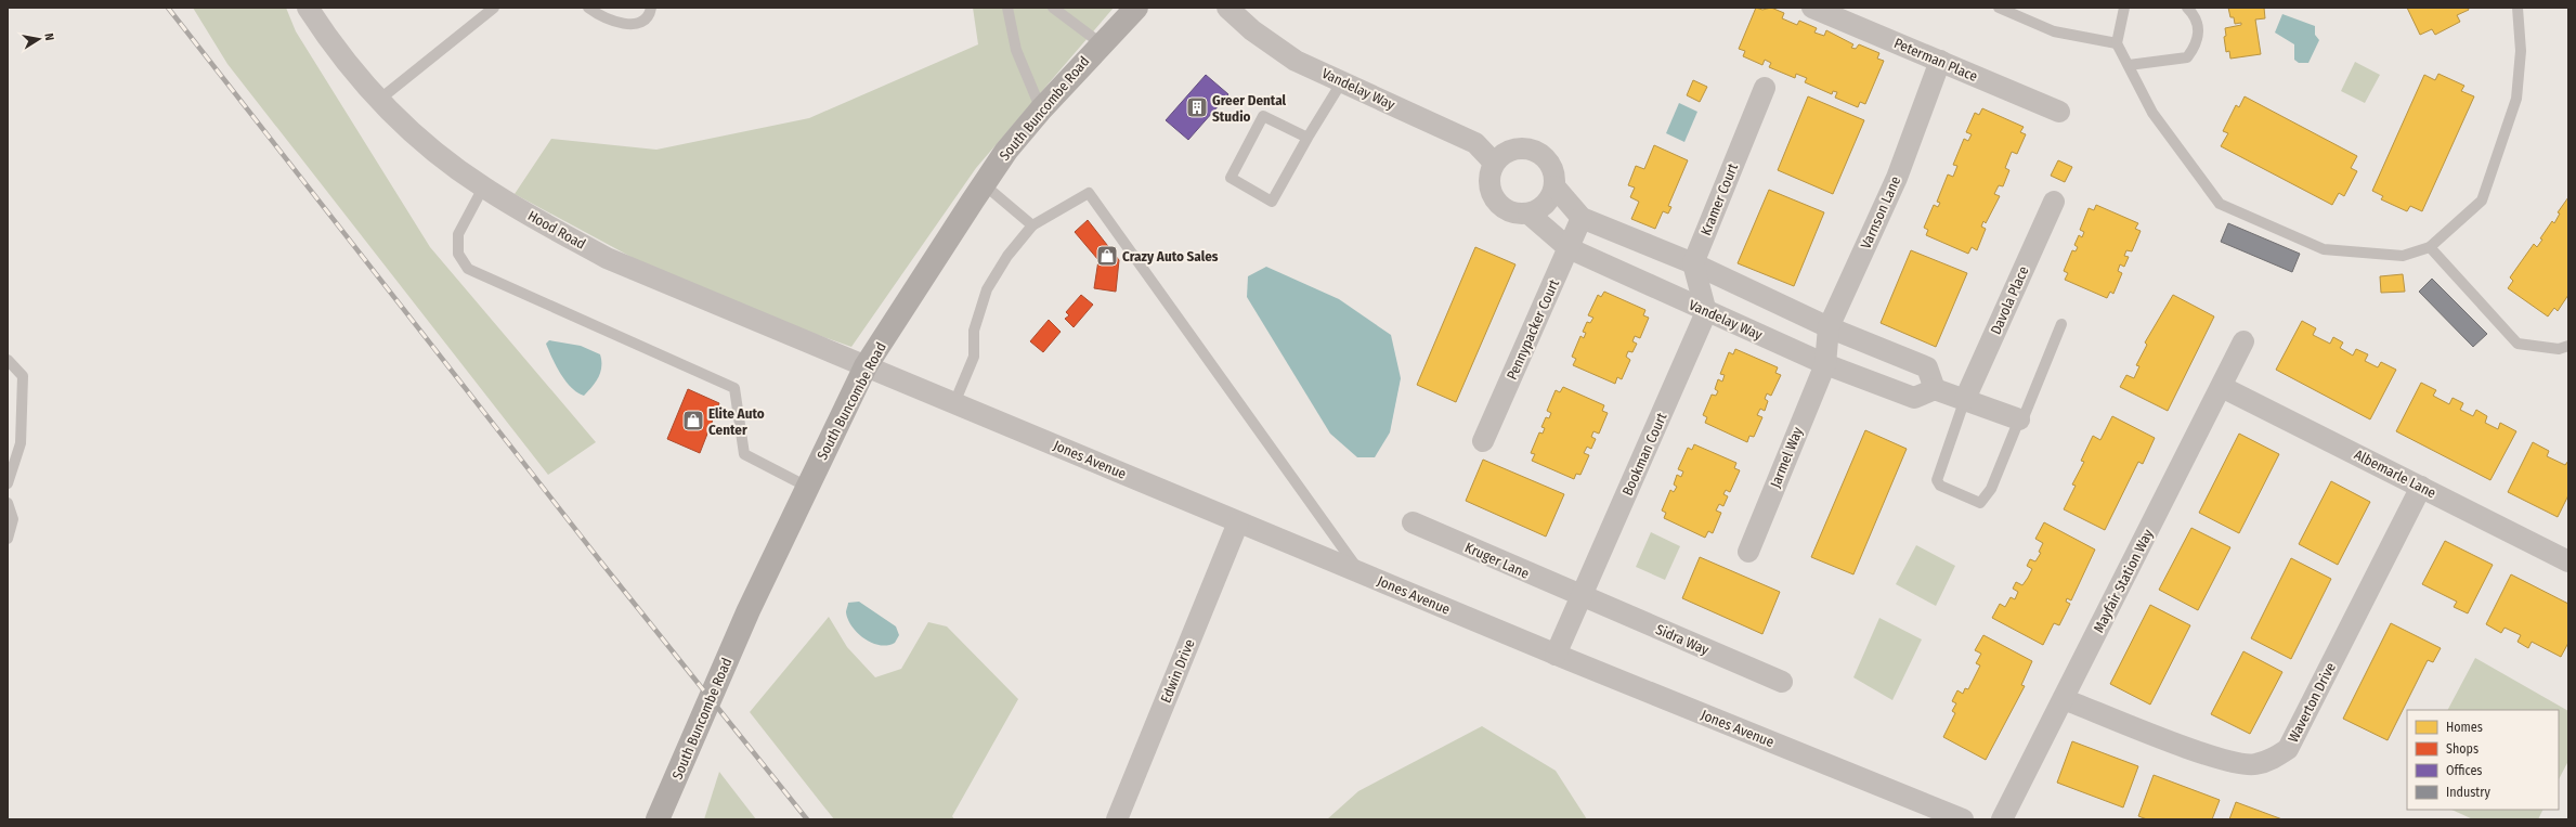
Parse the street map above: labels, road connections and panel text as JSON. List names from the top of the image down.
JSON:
{
  "streets": {
    "main road": ["South Buncombe Road"],
    "street": [
      "Peterman Place",
      "Vandelay Way",
      "Kramer Court",
      "Varnson Lane",
      "Hood Road",
      "Davola Place",
      "Pennypacker Court",
      "Bookman Court",
      "Jarmel Way",
      "Jones Avenue",
      "Albemarle Lane",
      "Kruger Lane",
      "Mayfair Station Way",
      "Sidra Way",
      "Edwin Drive",
      "Waverton Drive"
    ]
  },
  "crossings": [
    ["Peterman Place", "Varnson Lane"],
    ["Vandelay Way", "Varnson Lane"],
    ["Vandelay Way", "Pennypacker Court"],
    ["Vandelay Way", "Bookman Court"],
    ["Vandelay Way", "Jarmel Way"],
    ["South Buncombe Road", "Hood Road"],
    ["South Buncombe Road", "Jones Avenue"],
    ["Varnson Lane", "Jarmel Way"],
    ["Hood Road", "Jones Avenue"],
    ["Bookman Court", "Jones Avenue"],
    ["Bookman Court", "Kruger Lane"],
    ["Bookman Court", "Sidra Way"],
    ["Jones Avenue", "Edwin Drive"],
    ["Albemarle Lane", "Mayfair Station Way"],
    ["Albemarle Lane", "Waverton Drive"],
    ["Kruger Lane", "Sidra Way"],
    ["Mayfair Station Way", "Waverton Drive"]
  ],
  "places": {
    "building": ["Greer Dental Studio"],
    "shop": ["Crazy Auto Sales", "Elite Auto Center"]
  },
  "legend": [
    "Homes",
    "Shops",
    "Offices",
    "Industry"
  ],
  "north": "right"
}
